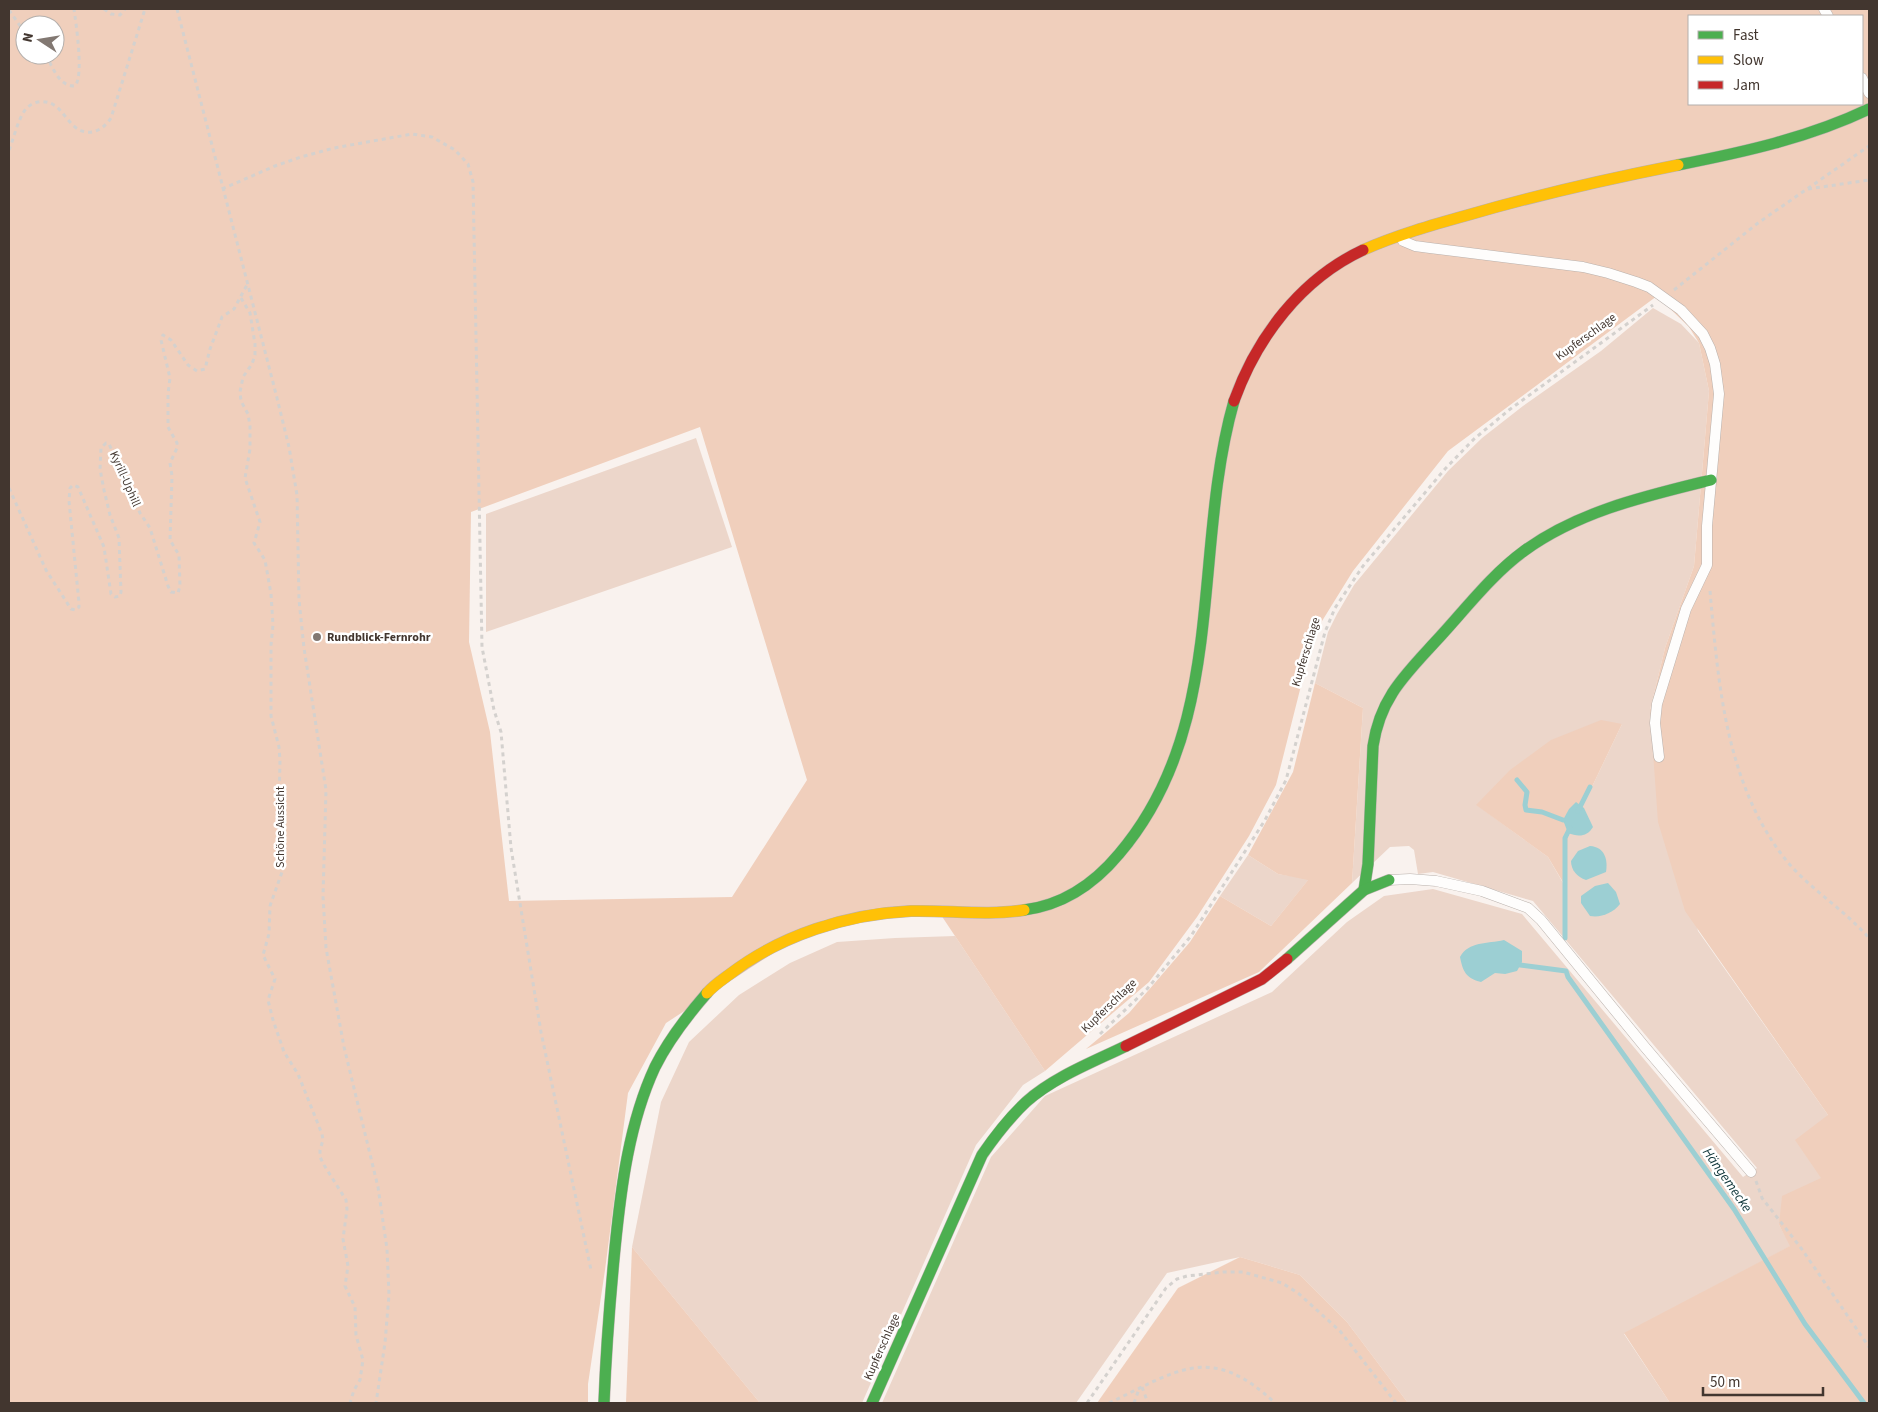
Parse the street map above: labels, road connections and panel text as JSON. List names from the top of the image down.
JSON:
{
  "streets": {
    "main road": ["Kupferschlage"],
    "path": ["Kyrill-Uphill", "Schöne Aussicht"]
  },
  "crossings": [
    ["Kyrill-Uphill", "Schöne Aussicht"]
  ],
  "water": ["Hängemecke"],
  "places": ["Rundblick-Fernrohr"],
  "legend": ["Fast", "Slow", "Jam"],
  "scale_bar": "50 m",
  "north": "left"
}
